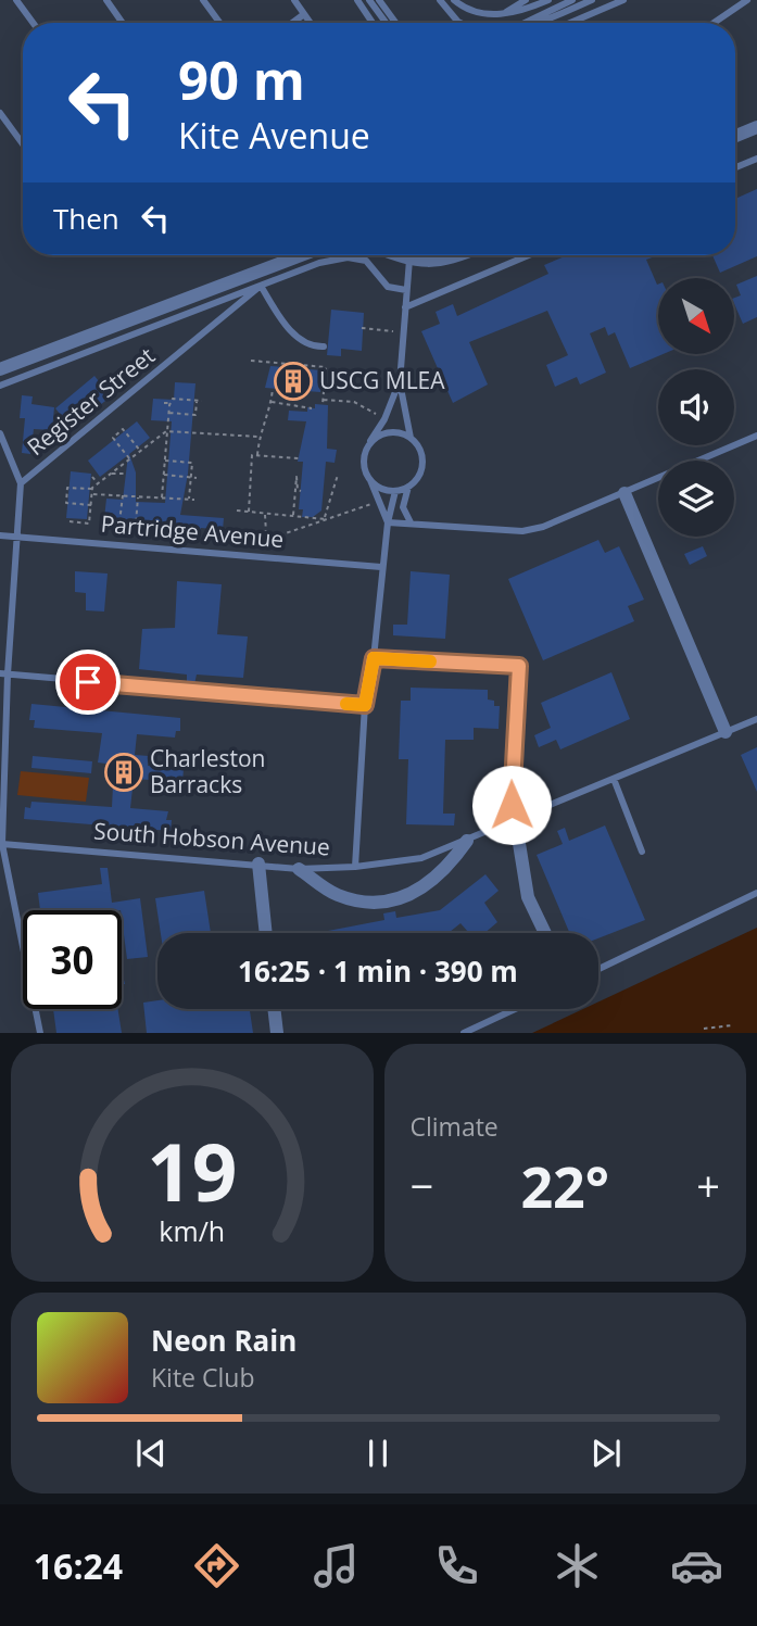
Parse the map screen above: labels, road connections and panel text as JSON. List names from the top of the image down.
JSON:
{
  "streets": {
    "lane": ["Register Street", "Partridge Avenue", "South Hobson Avenue"]
  },
  "crossings": [
    ["Register Street", "Partridge Avenue"],
    ["Register Street", "South Hobson Avenue"]
  ],
  "places": {
    "building": ["USCG MLEA", "Charleston Barracks"]
  },
  "north": "bottom right",
  "page": {
    "turn": ["90 m", "Kite Avenue"],
    "then": "Then",
    "limit": "30",
    "trip": "16:25 · 1 min · 390 m",
    "tile": "Climate",
    "heat": ["−", "22°", "+"],
    "song": ["Neon Rain", "Kite Club"],
    "tabs": "16:24",
    "gauge": ["19", "km/h"]
  }
}
